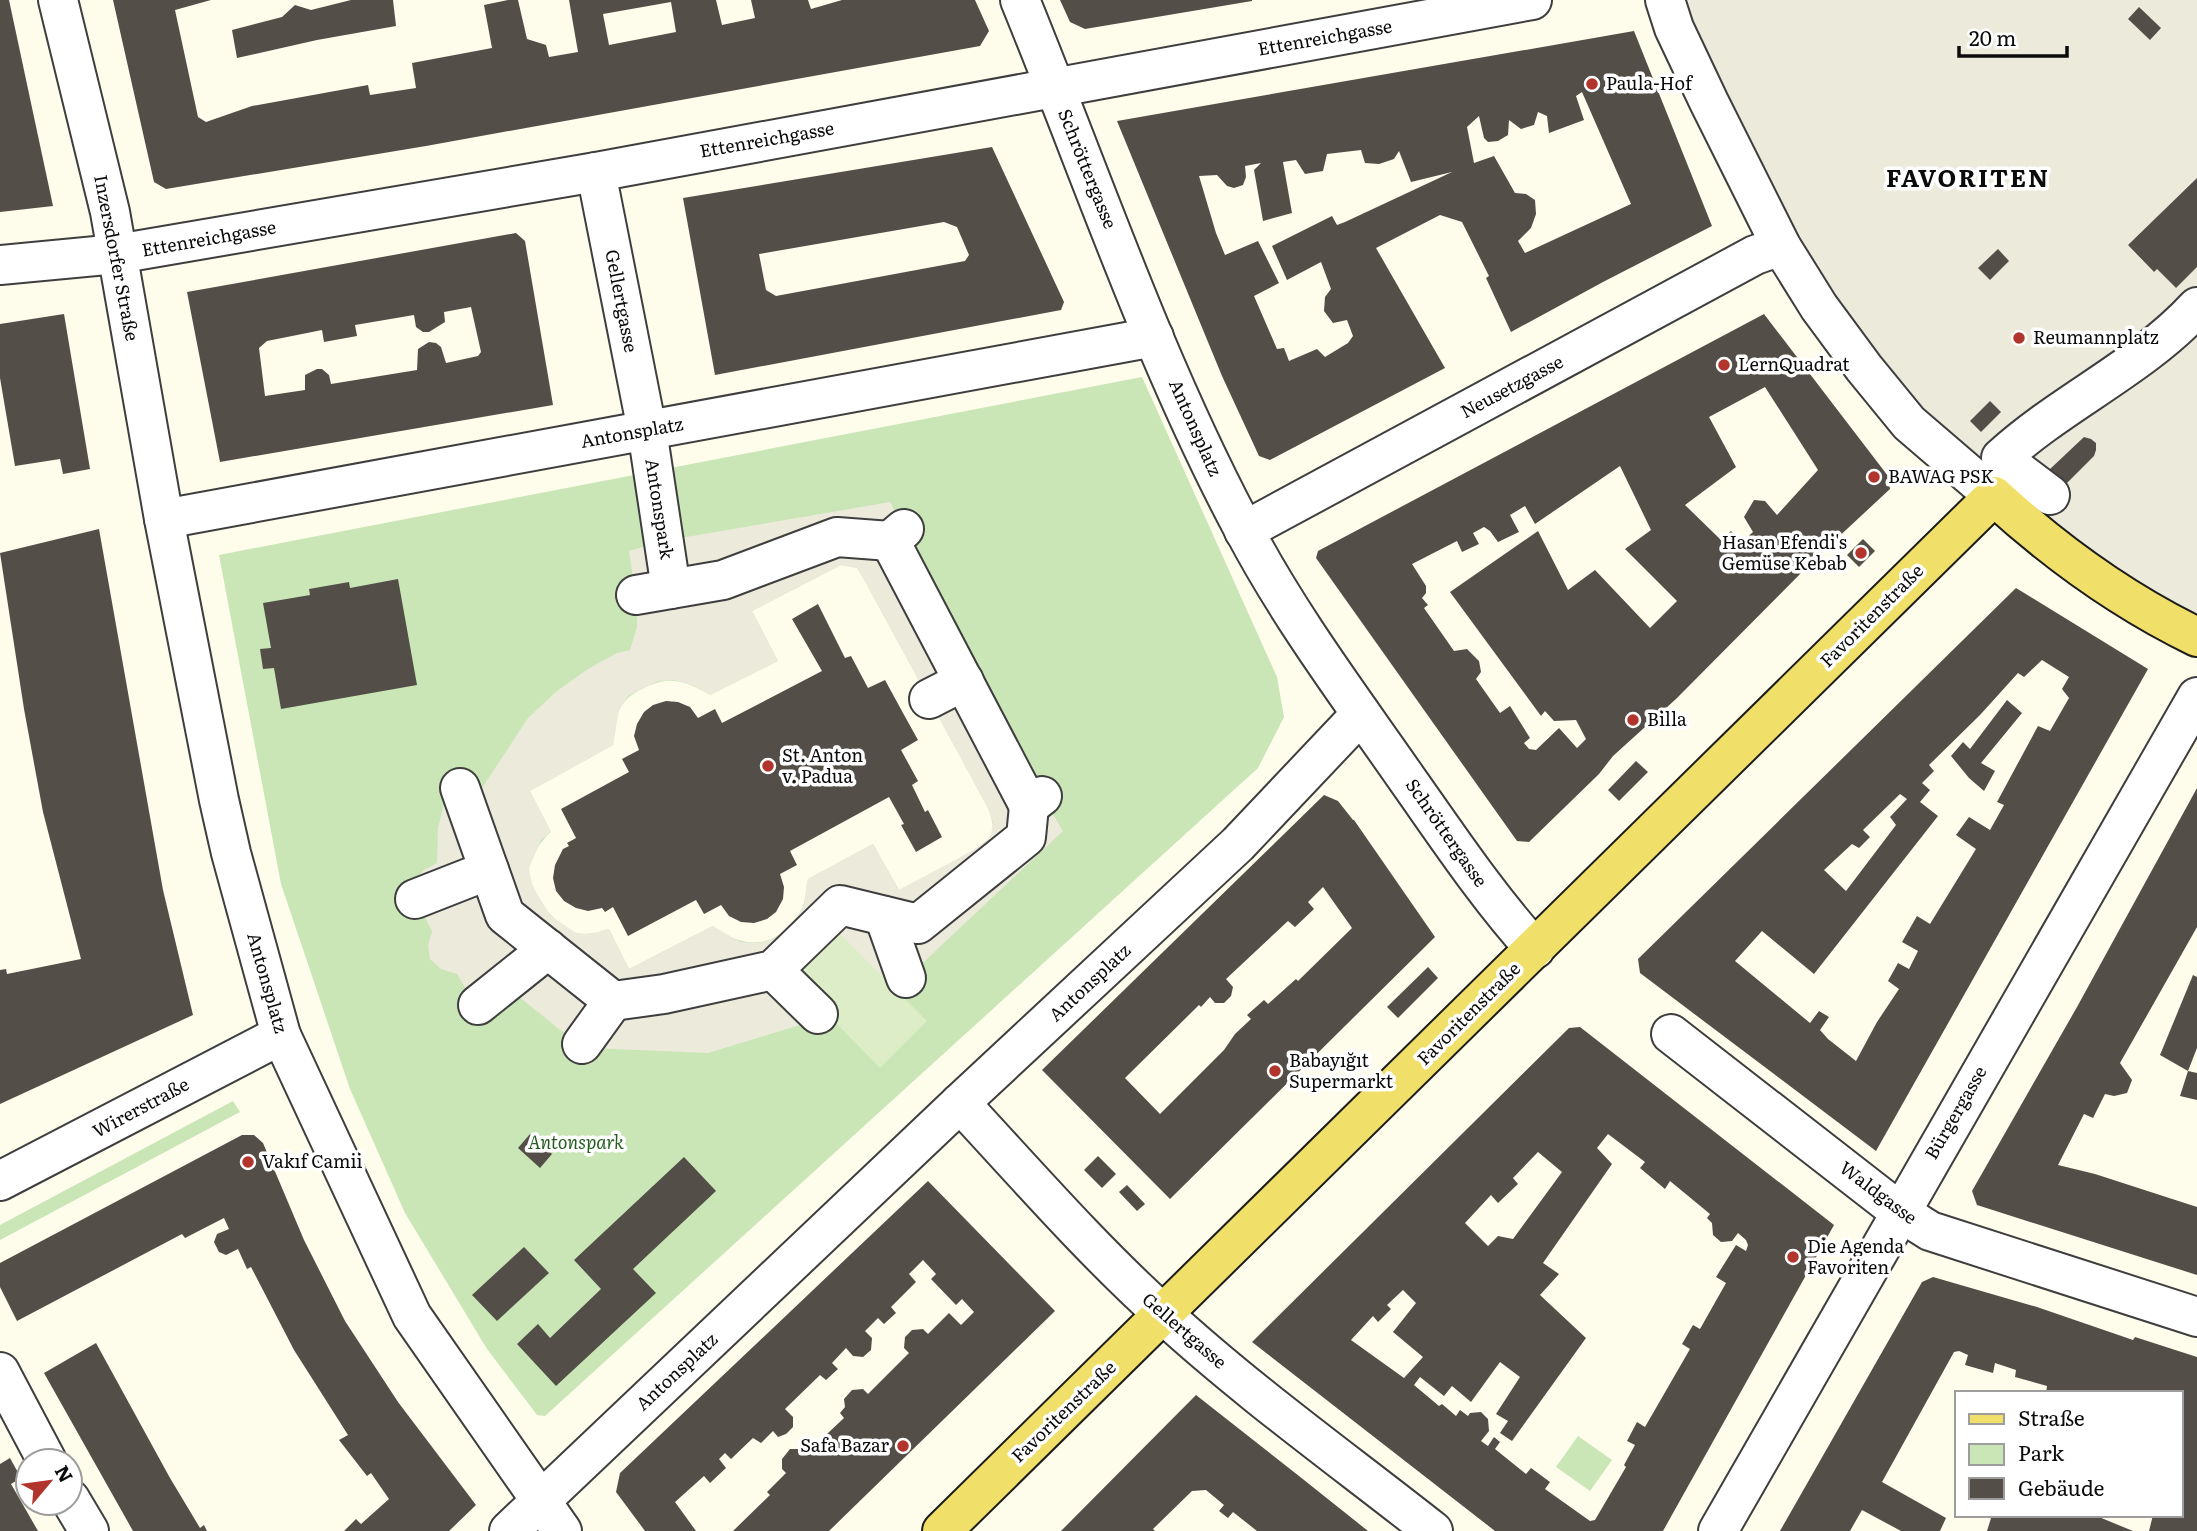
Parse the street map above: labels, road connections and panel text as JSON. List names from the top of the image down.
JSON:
{
  "streets": {
    "main road": ["Favoritenstraße"],
    "street": [
      "Ettenreichgasse",
      "Schröttergasse",
      "Inzersdorfer Straße",
      "Gellertgasse",
      "Neusetzgasse",
      "Antonsplatz",
      "Antonspark",
      "Wirerstraße",
      "Bürgergasse",
      "Waldgasse"
    ]
  },
  "crossings": [
    ["Ettenreichgasse", "Schröttergasse"],
    ["Ettenreichgasse", "Inzersdorfer Straße"],
    ["Ettenreichgasse", "Gellertgasse"],
    ["Schröttergasse", "Antonsplatz"],
    ["Schröttergasse", "Favoritenstraße"],
    ["Inzersdorfer Straße", "Antonsplatz"],
    ["Gellertgasse", "Antonsplatz"],
    ["Gellertgasse", "Antonspark"],
    ["Gellertgasse", "Favoritenstraße"],
    ["Neusetzgasse", "Antonsplatz"],
    ["Antonsplatz", "Antonspark"],
    ["Antonsplatz", "Wirerstraße"],
    ["Bürgergasse", "Waldgasse"]
  ],
  "districts": ["FAVORITEN"],
  "parks": ["Antonspark"],
  "places": [
    "Paula-Hof",
    "Reumannplatz",
    "LernQuadrat",
    "BAWAG PSK",
    "Hasan Efendi's Gemüse Kebab",
    "Billa",
    "St. Anton v. Padua",
    "Babayığıt Supermarkt",
    "Vakıf Camii",
    "Die Agenda Favoriten",
    "Safa Bazar"
  ],
  "legend": ["Straße", "Park", "Gebäude"],
  "scale_bar": "20 m",
  "north": "top right"
}
